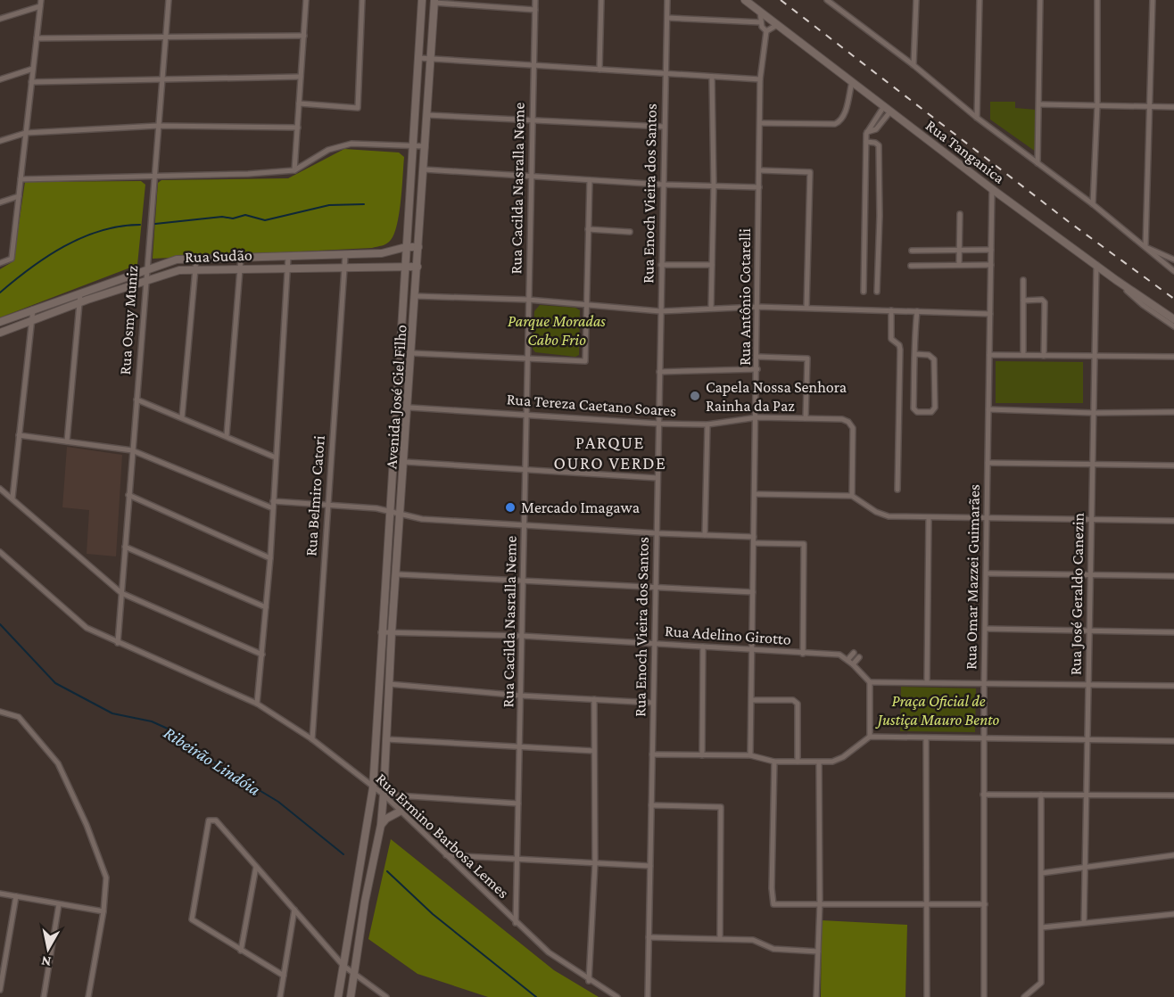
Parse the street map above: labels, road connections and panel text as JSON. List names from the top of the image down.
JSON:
{
  "streets": {
    "street": [
      "Rua Tanganica",
      "Rua Cacilda Nasralla Neme",
      "Rua Enoch Vieira dos Santos",
      "Rua Sudão",
      "Rua Antônio Cotarelli",
      "Rua Osmy Muniz",
      "Avenida José Ciel Filho",
      "Rua Tereza Caetano Soares",
      "Rua Belmiro Catori",
      "Rua Omar Mazzei Guimarães",
      "Rua José Geraldo Canezin",
      "Rua Adelino Girotto",
      "Rua Ermino Barbosa Lemes"
    ]
  },
  "crossings": [
    ["Rua Tanganica", "Rua Omar Mazzei Guimarães"],
    ["Rua Tanganica", "Rua José Geraldo Canezin"],
    ["Rua Cacilda Nasralla Neme", "Rua Tereza Caetano Soares"],
    ["Rua Cacilda Nasralla Neme", "Rua Adelino Girotto"],
    ["Rua Cacilda Nasralla Neme", "Rua Ermino Barbosa Lemes"],
    ["Rua Enoch Vieira dos Santos", "Rua Tereza Caetano Soares"],
    ["Rua Enoch Vieira dos Santos", "Rua Adelino Girotto"],
    ["Rua Sudão", "Rua Osmy Muniz"],
    ["Rua Sudão", "Avenida José Ciel Filho"],
    ["Rua Sudão", "Rua Belmiro Catori"],
    ["Rua Antônio Cotarelli", "Rua Tereza Caetano Soares"],
    ["Rua Antônio Cotarelli", "Rua Adelino Girotto"],
    ["Rua Osmy Muniz", "Rua Ermino Barbosa Lemes"],
    ["Avenida José Ciel Filho", "Rua Tereza Caetano Soares"],
    ["Avenida José Ciel Filho", "Rua Adelino Girotto"],
    ["Avenida José Ciel Filho", "Rua Ermino Barbosa Lemes"],
    ["Rua Belmiro Catori", "Rua Ermino Barbosa Lemes"]
  ],
  "districts": ["PARQUE OURO VERDE"],
  "water": ["Ribeirão Lindóia"],
  "parks": ["Parque Moradas Cabo Frio", "Praça Oficial de Justiça Mauro Bento"],
  "places": ["Capela Nossa Senhora Rainha da Paz", "Mercado Imagawa"],
  "north": "bottom"
}
